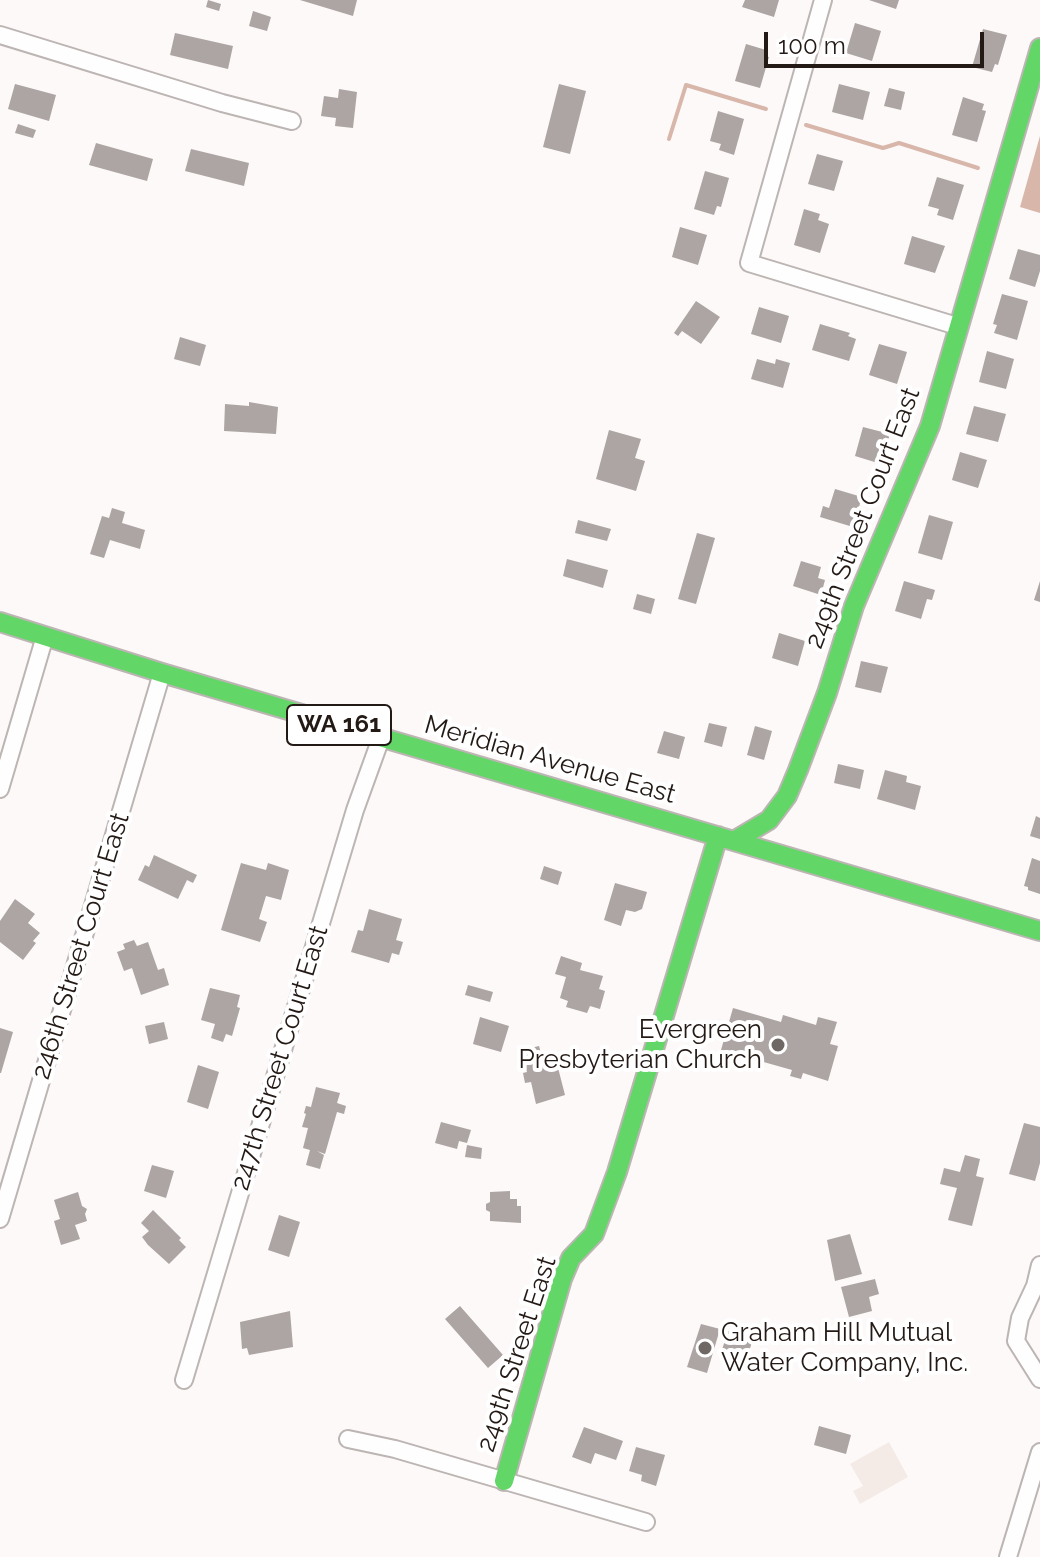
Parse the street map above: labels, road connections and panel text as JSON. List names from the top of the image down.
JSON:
{
  "streets": {
    "street": [
      "249th Street Court East",
      "WA 161",
      "Meridian Avenue East",
      "246th Street Court East",
      "247th Street Court East",
      "249th Street East"
    ]
  },
  "crossings": [
    ["249th Street Court East", "Meridian Avenue East"],
    ["249th Street Court East", "249th Street East"],
    ["Meridian Avenue East", "246th Street Court East"],
    ["Meridian Avenue East", "247th Street Court East"],
    ["Meridian Avenue East", "249th Street East"]
  ],
  "places": ["Evergreen Presbyterian Church", "Graham Hill Mutual Water Company, Inc."],
  "scale_bar": "100 m"
}
